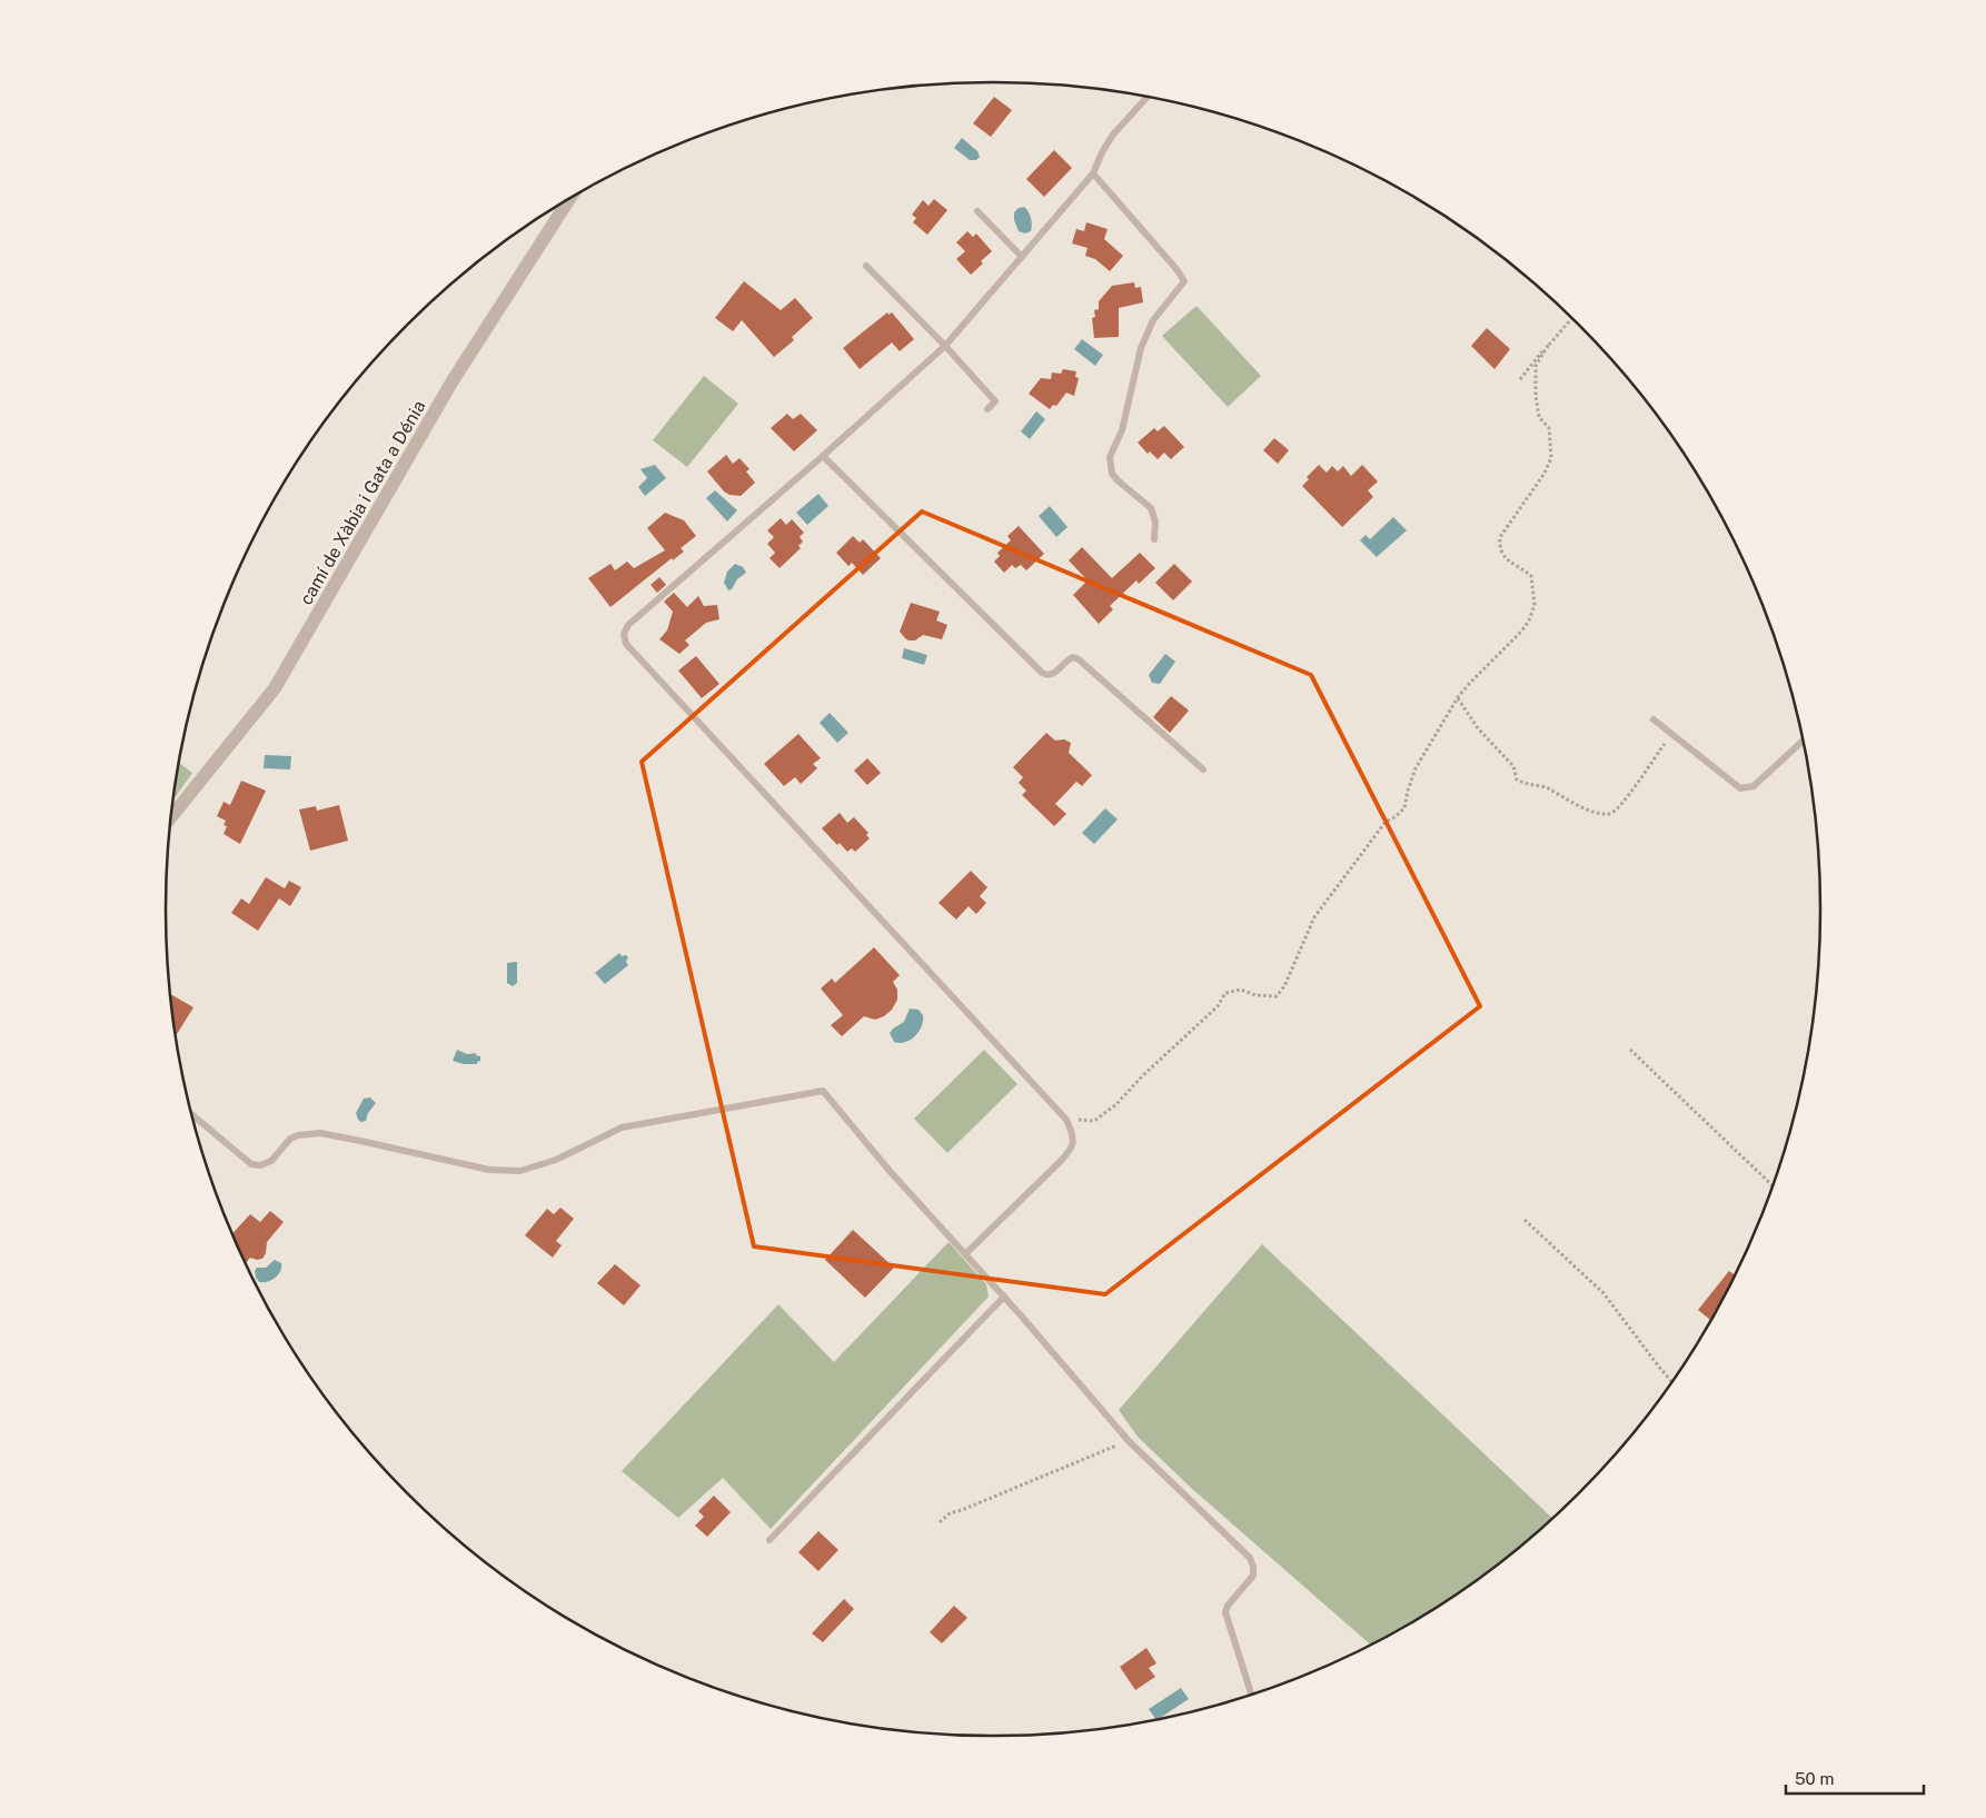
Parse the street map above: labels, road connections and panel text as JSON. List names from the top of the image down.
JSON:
{
  "streets": {
    "street": ["camí de Xàbia i Gata a Dénia"]
  },
  "scale_bar": "50 m"
}
